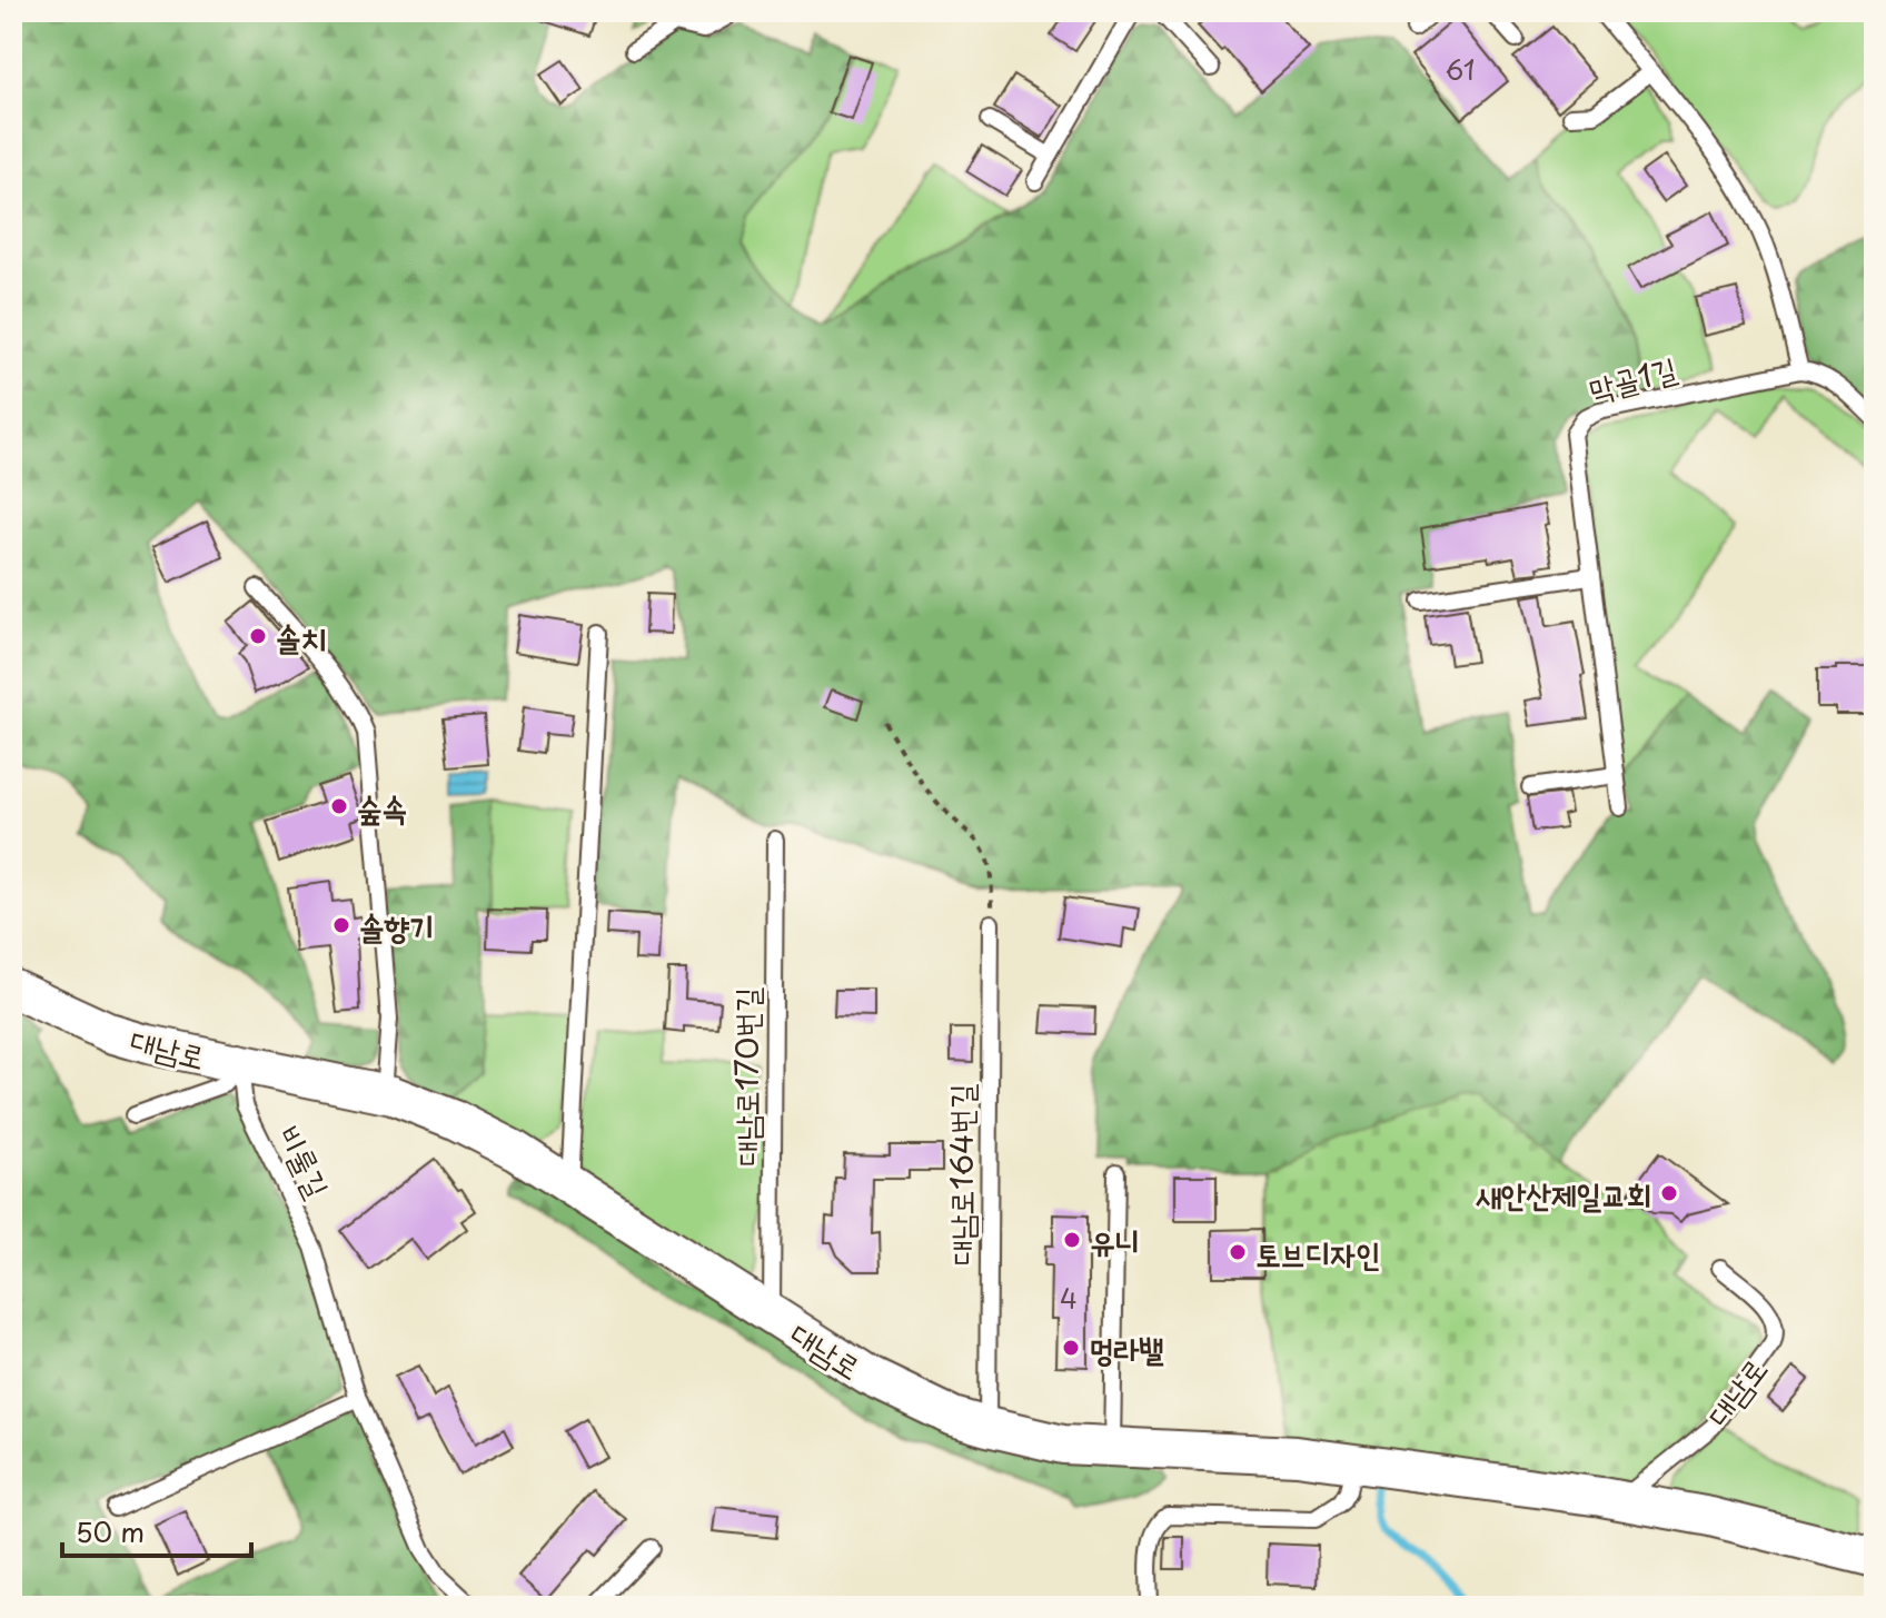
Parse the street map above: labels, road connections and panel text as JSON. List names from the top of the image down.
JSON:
{
  "streets": {
    "street": ["대남로"],
    "lane": [
      "막골1길",
      "대남로170번길",
      "비룰길",
      "대남로164번길"
    ]
  },
  "crossings": [
    ["대남로", "대남로170번길"],
    ["대남로", "비룰길"],
    ["대남로", "대남로164번길"]
  ],
  "places": [
    "솔치",
    "숲속",
    "솔향기",
    "새안산제일교회",
    "유니",
    "토브디자인",
    "멍라밸"
  ],
  "house_numbers": ["61", "4"],
  "scale_bar": "50 m"
}
